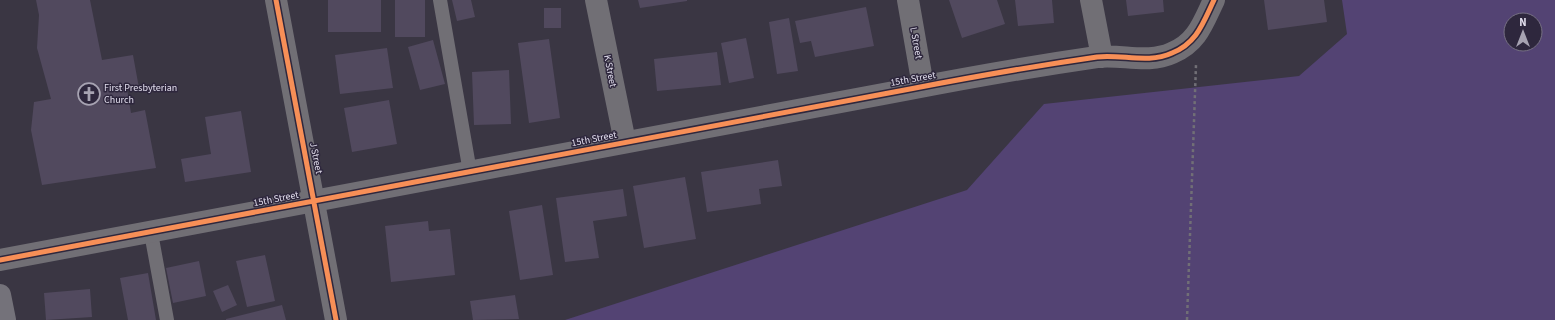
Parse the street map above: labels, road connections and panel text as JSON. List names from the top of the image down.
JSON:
{
  "streets": {
    "street": [
      "L Street",
      "K Street",
      "15th Street",
      "J Street"
    ]
  },
  "crossings": [
    ["L Street", "15th Street"],
    ["K Street", "15th Street"],
    ["15th Street", "J Street"]
  ],
  "places": {
    "church": ["First Presbyterian Church"]
  },
  "north": "top"
}
